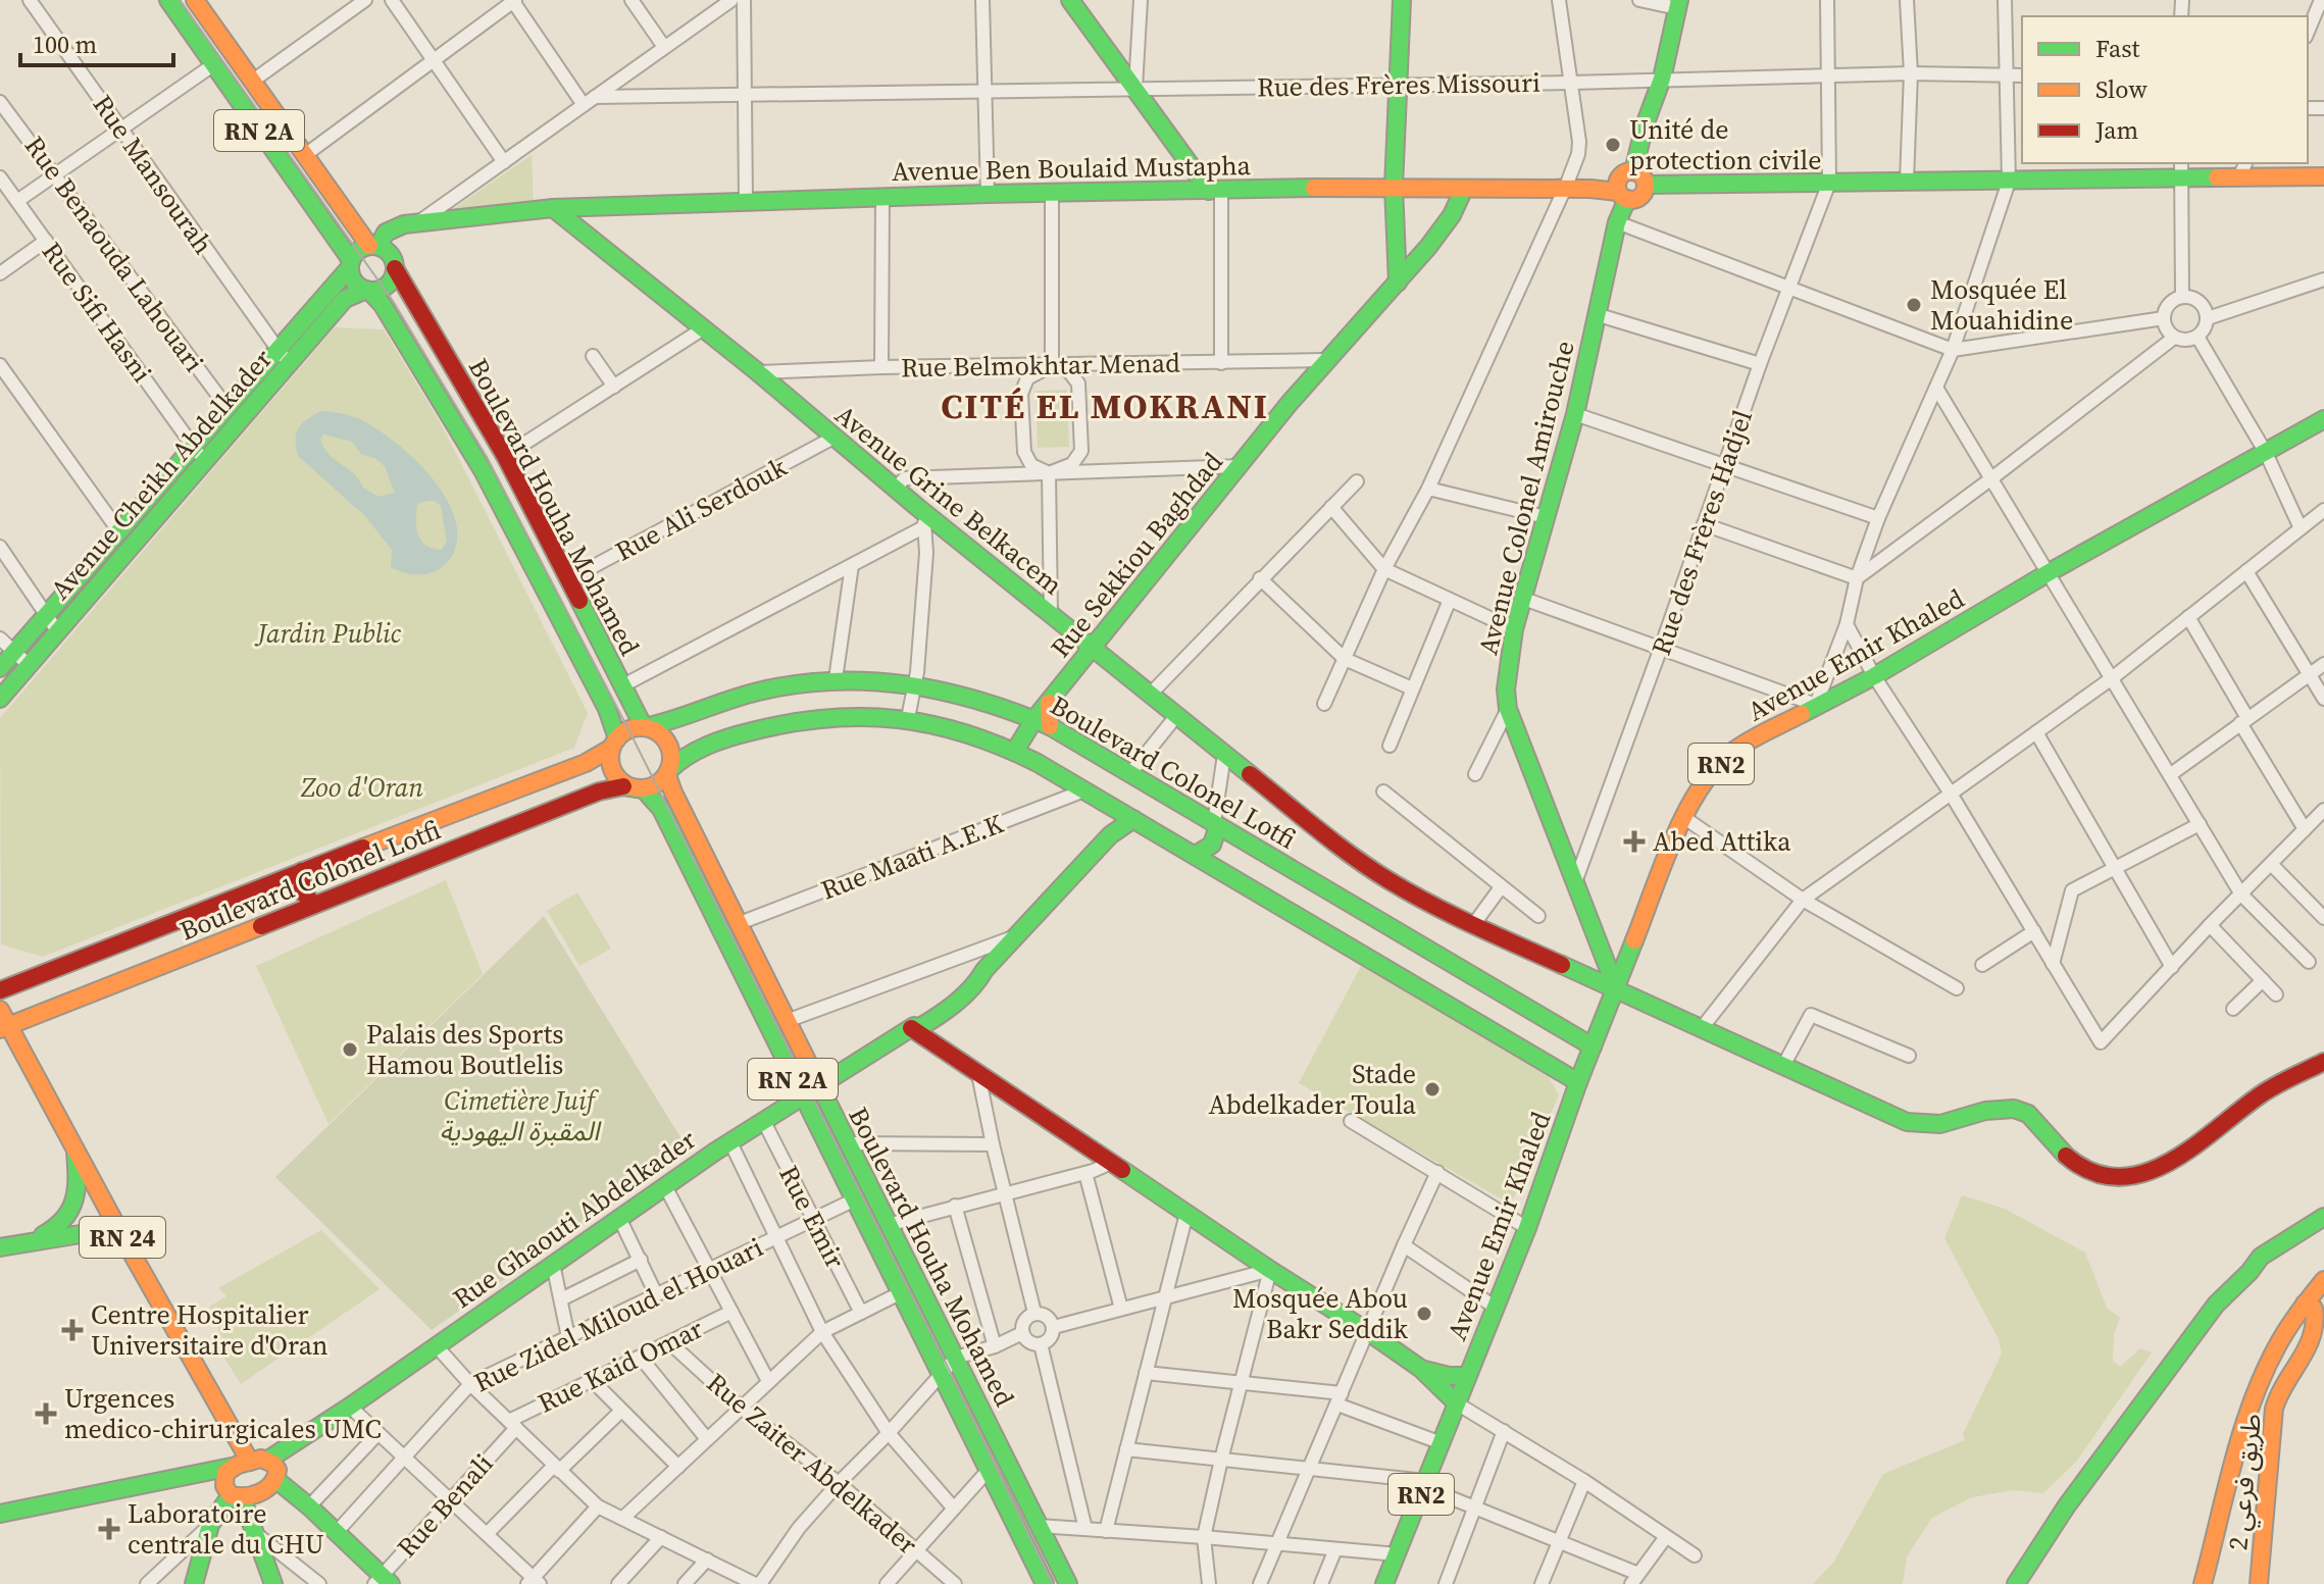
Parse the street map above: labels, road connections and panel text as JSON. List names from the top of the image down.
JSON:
{
  "streets": {
    "main road": [
      "RN 2A",
      "Avenue Ben Boulaid Mustapha",
      "Avenue Cheikh Abdelkader",
      "Avenue Colonel Amirouche",
      "Avenue Grine Belkacem",
      "Boulevard Houha Mohamed",
      "Rue Sekkiou Baghdad",
      "Avenue Emir Khaled",
      "RN2",
      "Boulevard Colonel Lotfi",
      "Rue Ghaouti Abdelkader",
      "RN 24",
      "طريق فرعي 2"
    ],
    "street": [
      "Rue des Frères Missouri",
      "Rue Mansourah",
      "Rue Benaouda Lahouari",
      "Rue Sifi Hasni",
      "Rue Belmokhtar Menad",
      "Rue Ali Serdouk",
      "Rue des Frères Hadjel",
      "Rue Maati A.E.K",
      "Rue Emir",
      "Rue Zidel Miloud el Houari",
      "Rue Kaid Omar",
      "Rue Zaiter Abdelkader",
      "Rue Benali"
    ]
  },
  "crossings": [
    ["Rue des Frères Missouri", "Avenue Colonel Amirouche"],
    ["RN 2A", "Avenue Ben Boulaid Mustapha"],
    ["RN 2A", "Avenue Cheikh Abdelkader"],
    ["RN 2A", "Boulevard Houha Mohamed"],
    ["Avenue Ben Boulaid Mustapha", "Avenue Cheikh Abdelkader"],
    ["Avenue Ben Boulaid Mustapha", "Avenue Colonel Amirouche"],
    ["Avenue Ben Boulaid Mustapha", "Avenue Grine Belkacem"],
    ["Avenue Ben Boulaid Mustapha", "Boulevard Houha Mohamed"],
    ["Avenue Ben Boulaid Mustapha", "Rue des Frères Hadjel"],
    ["Avenue Ben Boulaid Mustapha", "Rue Sekkiou Baghdad"],
    ["Rue Mansourah", "Avenue Cheikh Abdelkader"],
    ["Rue Benaouda Lahouari", "Avenue Cheikh Abdelkader"],
    ["Rue Sifi Hasni", "Avenue Cheikh Abdelkader"],
    ["Rue Belmokhtar Menad", "Avenue Grine Belkacem"],
    ["Rue Belmokhtar Menad", "Rue Sekkiou Baghdad"],
    ["Avenue Cheikh Abdelkader", "Boulevard Houha Mohamed"],
    ["Avenue Colonel Amirouche", "Avenue Grine Belkacem"],
    ["Avenue Colonel Amirouche", "Rue des Frères Hadjel"],
    ["Avenue Colonel Amirouche", "Avenue Emir Khaled"],
    ["Avenue Grine Belkacem", "Rue Ali Serdouk"],
    ["Avenue Grine Belkacem", "Rue Sekkiou Baghdad"],
    ["Avenue Grine Belkacem", "Avenue Emir Khaled"],
    ["Boulevard Houha Mohamed", "Rue Ali Serdouk"],
    ["Boulevard Houha Mohamed", "Boulevard Colonel Lotfi"],
    ["Boulevard Houha Mohamed", "Rue Maati A.E.K"],
    ["Boulevard Houha Mohamed", "Rue Ghaouti Abdelkader"],
    ["Boulevard Houha Mohamed", "Rue Zidel Miloud el Houari"],
    ["Rue Sekkiou Baghdad", "Boulevard Colonel Lotfi"],
    ["Avenue Emir Khaled", "RN2"],
    ["Avenue Emir Khaled", "Boulevard Colonel Lotfi"],
    ["Boulevard Colonel Lotfi", "RN 24"],
    ["Rue Emir", "Rue Ghaouti Abdelkader"],
    ["Rue Emir", "Rue Zidel Miloud el Houari"],
    ["Rue Ghaouti Abdelkader", "RN 24"],
    ["Rue Kaid Omar", "Rue Zaiter Abdelkader"],
    ["Rue Kaid Omar", "Rue Benali"]
  ],
  "districts": ["CITÉ EL MOKRANI"],
  "parks": ["Jardin Public", "Zoo d'Oran", "Cimetière Juif المقبرة اليهودية"],
  "places": {
    "other": [
      "Unité de protection civile",
      "Mosquée El Mouahidine",
      "Palais des Sports Hamou Boutlelis",
      "Stade Abdelkader Toula",
      "Mosquée Abou Bakr Seddik"
    ],
    "health": [
      "Abed Attika",
      "Centre Hospitalier Universitaire d'Oran",
      "Urgences medico-chirurgicales UMC",
      "Laboratoire centrale du CHU"
    ]
  },
  "legend": ["Fast", "Slow", "Jam"],
  "scale_bar": "100 m"
}
